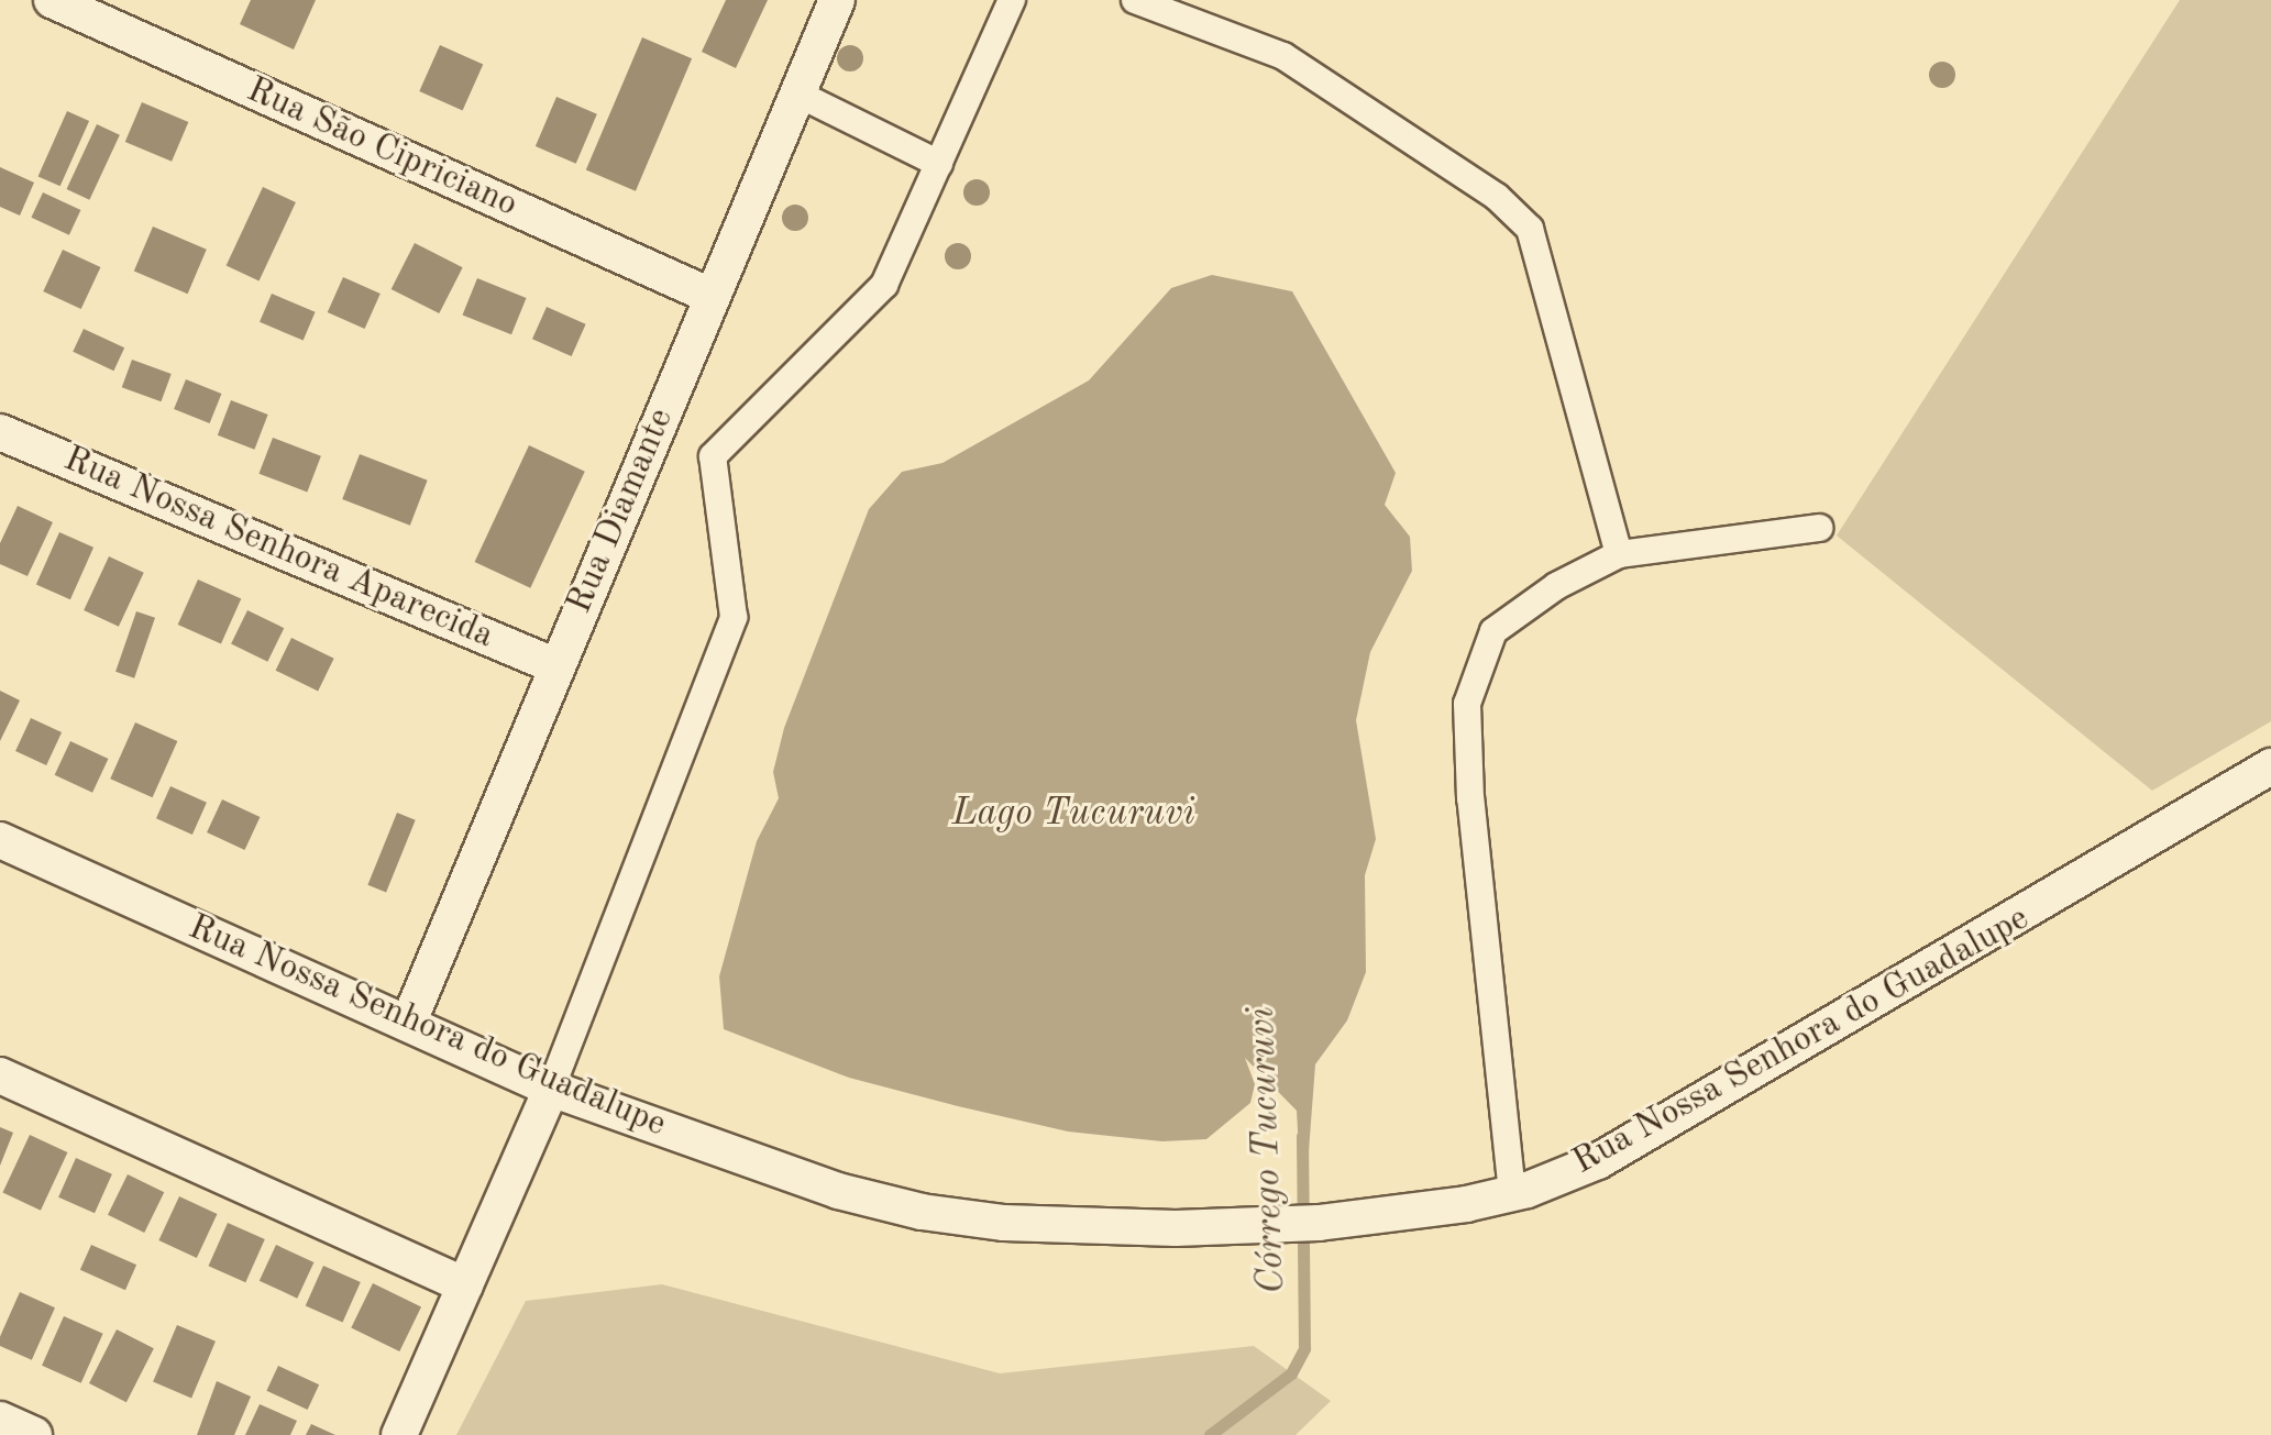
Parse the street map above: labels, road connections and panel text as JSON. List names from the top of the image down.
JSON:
{
  "streets": {
    "street": [
      "Rua São Cipriciano",
      "Rua Diamante",
      "Rua Nossa Senhora Aparecida",
      "Rua Nossa Senhora do Guadalupe"
    ]
  },
  "crossings": [
    ["Rua São Cipriciano", "Rua Diamante"],
    ["Rua Diamante", "Rua Nossa Senhora Aparecida"],
    ["Rua Diamante", "Rua Nossa Senhora do Guadalupe"]
  ],
  "water": ["Lago Tucuruvi", "Córrego Tucuruvi"]
}
